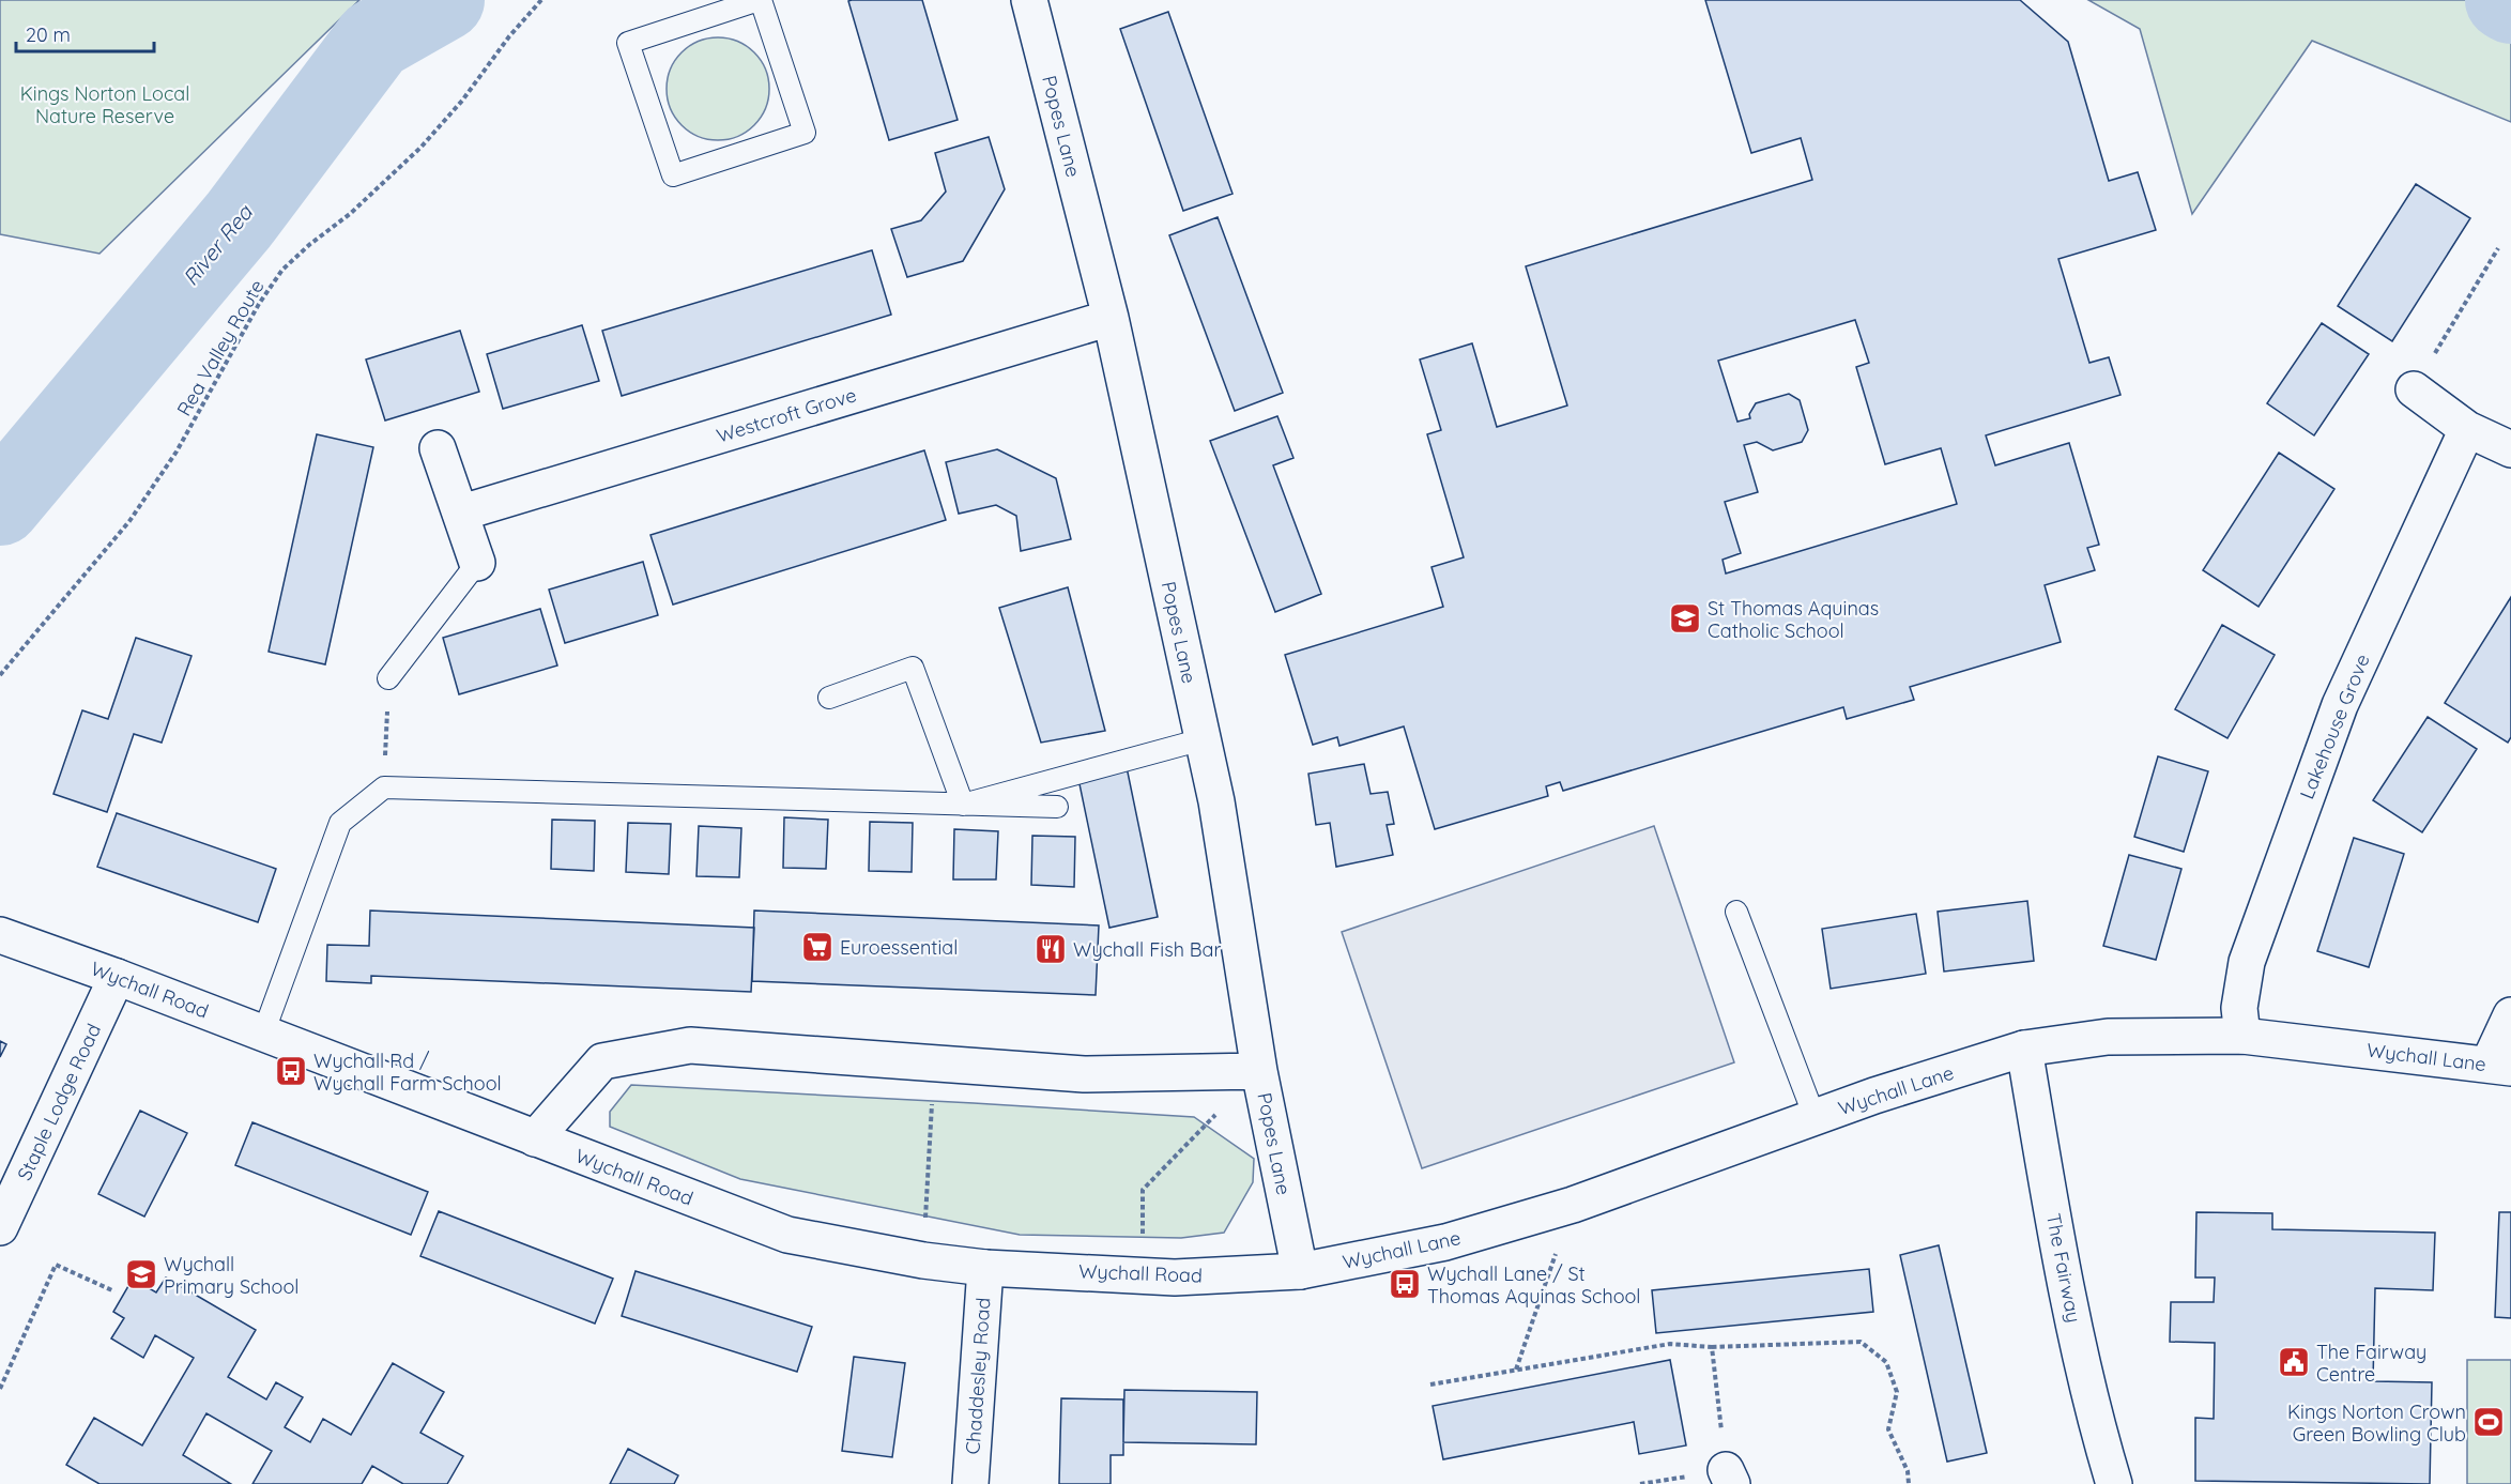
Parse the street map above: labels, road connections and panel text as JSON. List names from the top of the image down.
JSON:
{
  "streets": {
    "street": [
      "Popes Lane",
      "Westcroft Grove",
      "Lakehouse Grove",
      "Wychall Road",
      "Wychall Lane",
      "Staple Lodge Road",
      "The Fairway",
      "Chaddesley Road"
    ],
    "path": ["Rea Valley Route"]
  },
  "crossings": [
    ["Popes Lane", "Westcroft Grove"],
    ["Popes Lane", "Wychall Road"],
    ["Popes Lane", "Wychall Lane"],
    ["Lakehouse Grove", "Wychall Lane"],
    ["Wychall Road", "Wychall Lane"],
    ["Wychall Road", "Staple Lodge Road"],
    ["Wychall Road", "Chaddesley Road"],
    ["Wychall Lane", "The Fairway"]
  ],
  "water": ["River Rea"],
  "parks": ["Kings Norton Local Nature Reserve"],
  "places": {
    "school or university": ["St Thomas Aquinas Catholic School", "Wychall Primary School"],
    "supermarket": ["Euroessential"],
    "restaurant": ["Wychall Fish Bar"],
    "bus stop": ["Wychall Rd / Wychall Farm School", "Wychall Lane / St Thomas Aquinas School"],
    "public building": ["The Fairway Centre"],
    "sports": ["Kings Norton Crown Green Bowling Club"]
  },
  "scale_bar": "20 m"
}
